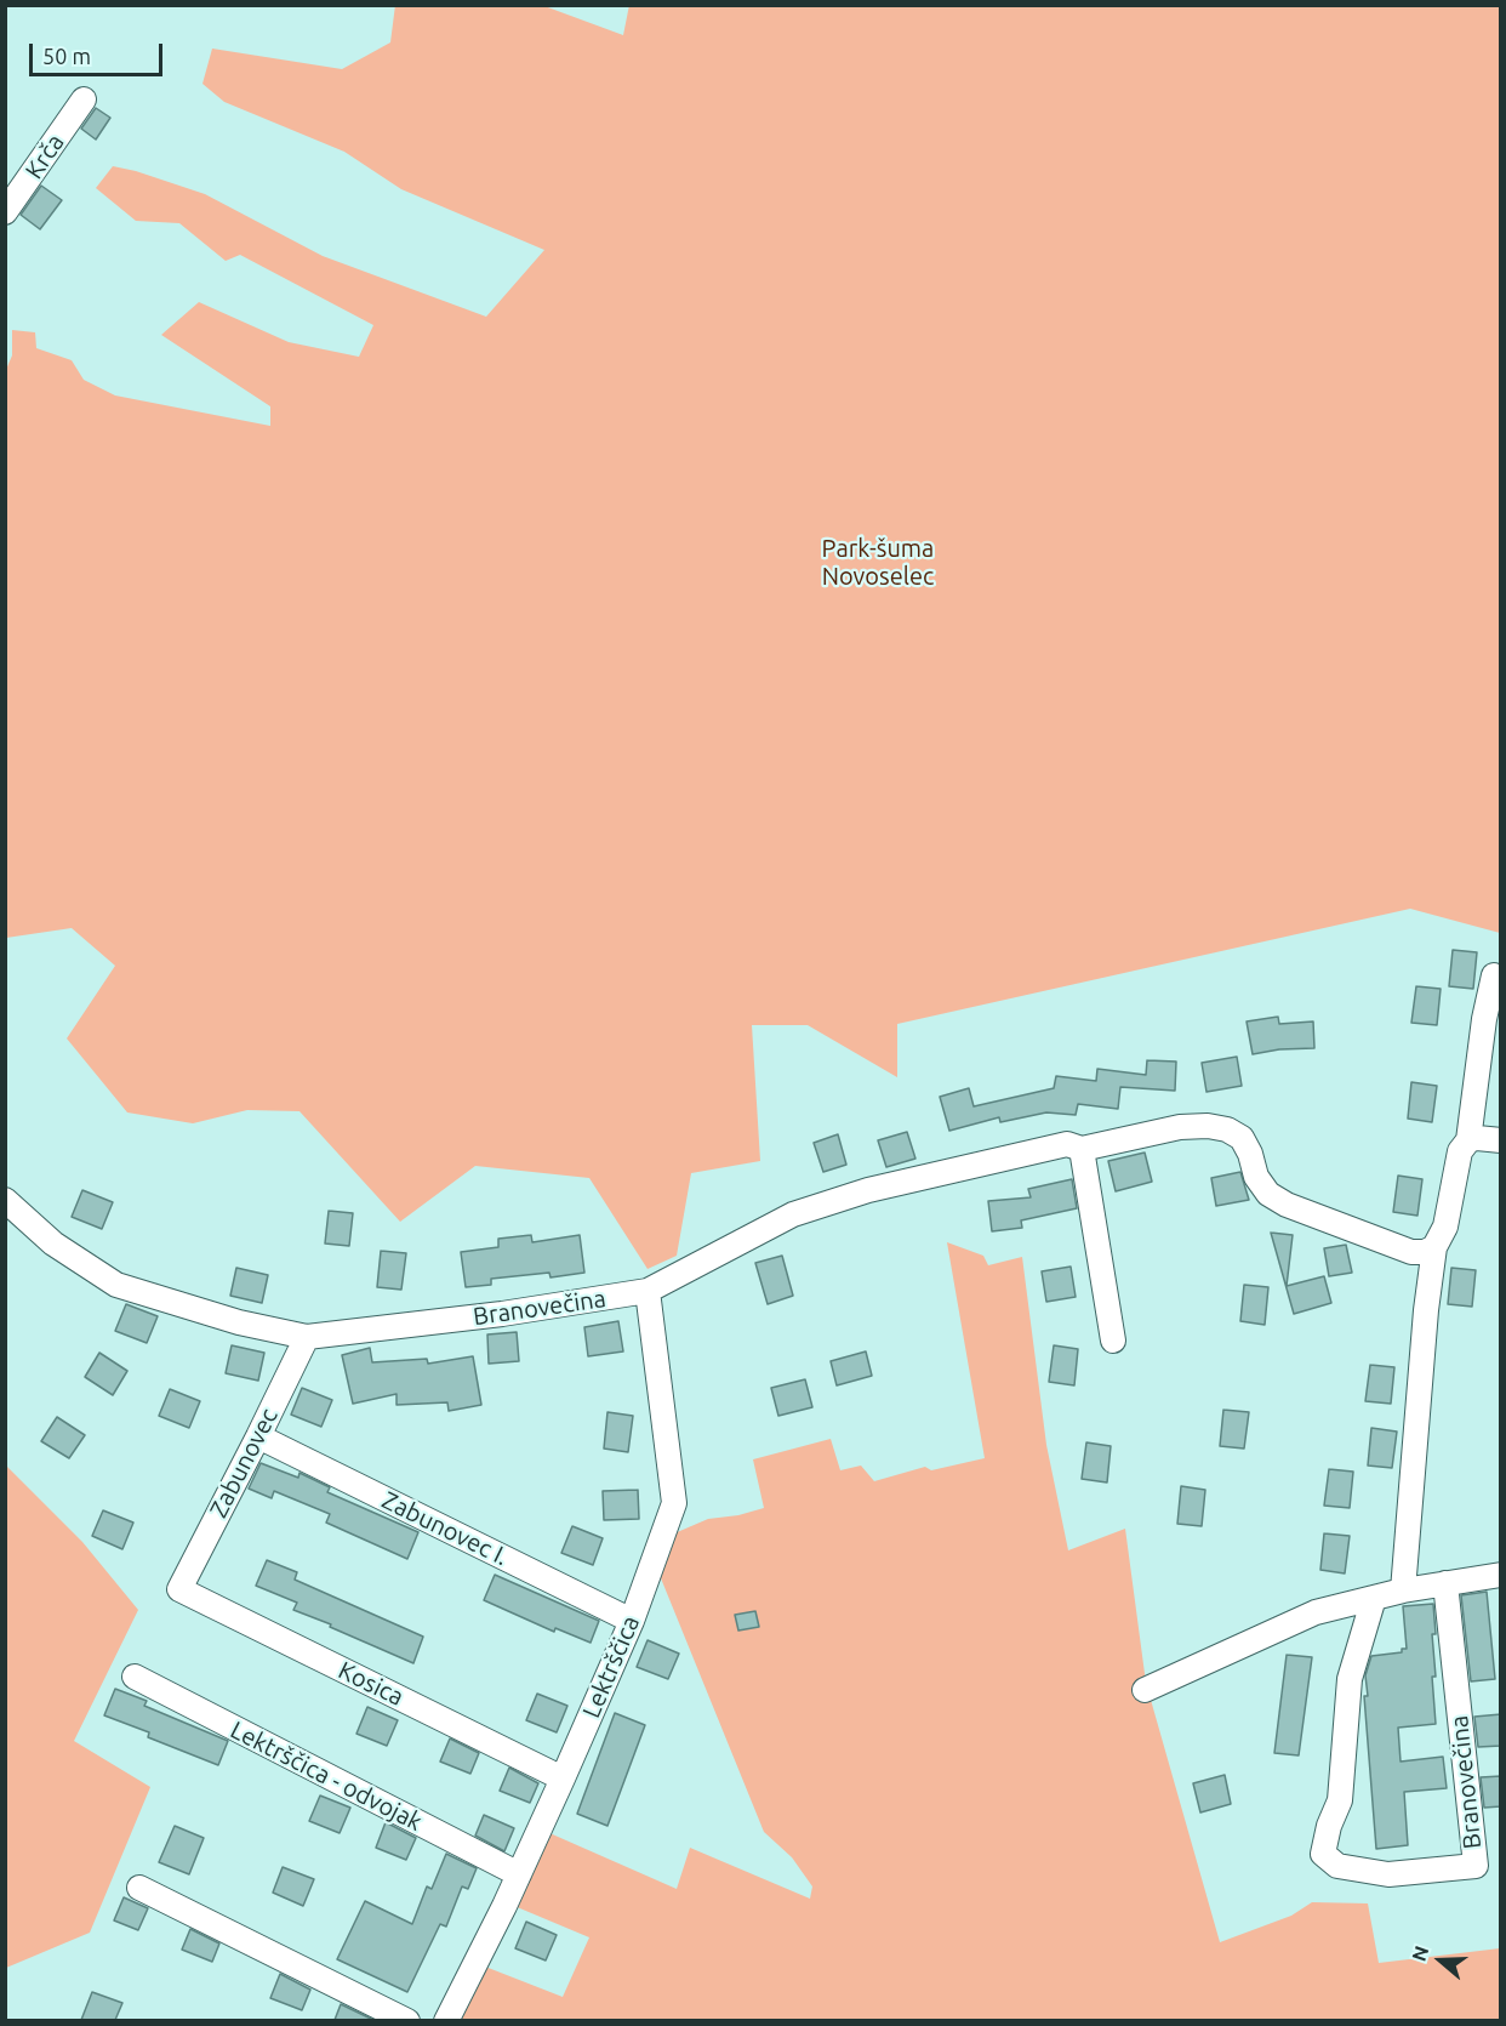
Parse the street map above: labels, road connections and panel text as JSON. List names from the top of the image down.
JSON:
{
  "streets": {
    "street": [
      "Krča",
      "Branovečina",
      "Zabunovec",
      "Zabunovec I.",
      "Lektrščica",
      "Kosica",
      "Lektrščica - odvojak"
    ]
  },
  "crossings": [
    ["Branovečina", "Zabunovec"],
    ["Branovečina", "Lektrščica"],
    ["Zabunovec", "Zabunovec I."],
    ["Zabunovec", "Kosica"],
    ["Zabunovec I.", "Lektrščica"],
    ["Lektrščica", "Kosica"],
    ["Lektrščica", "Lektrščica - odvojak"]
  ],
  "parks": ["Park-šuma Novoselec"],
  "scale_bar": "50 m",
  "north": "left"
}
